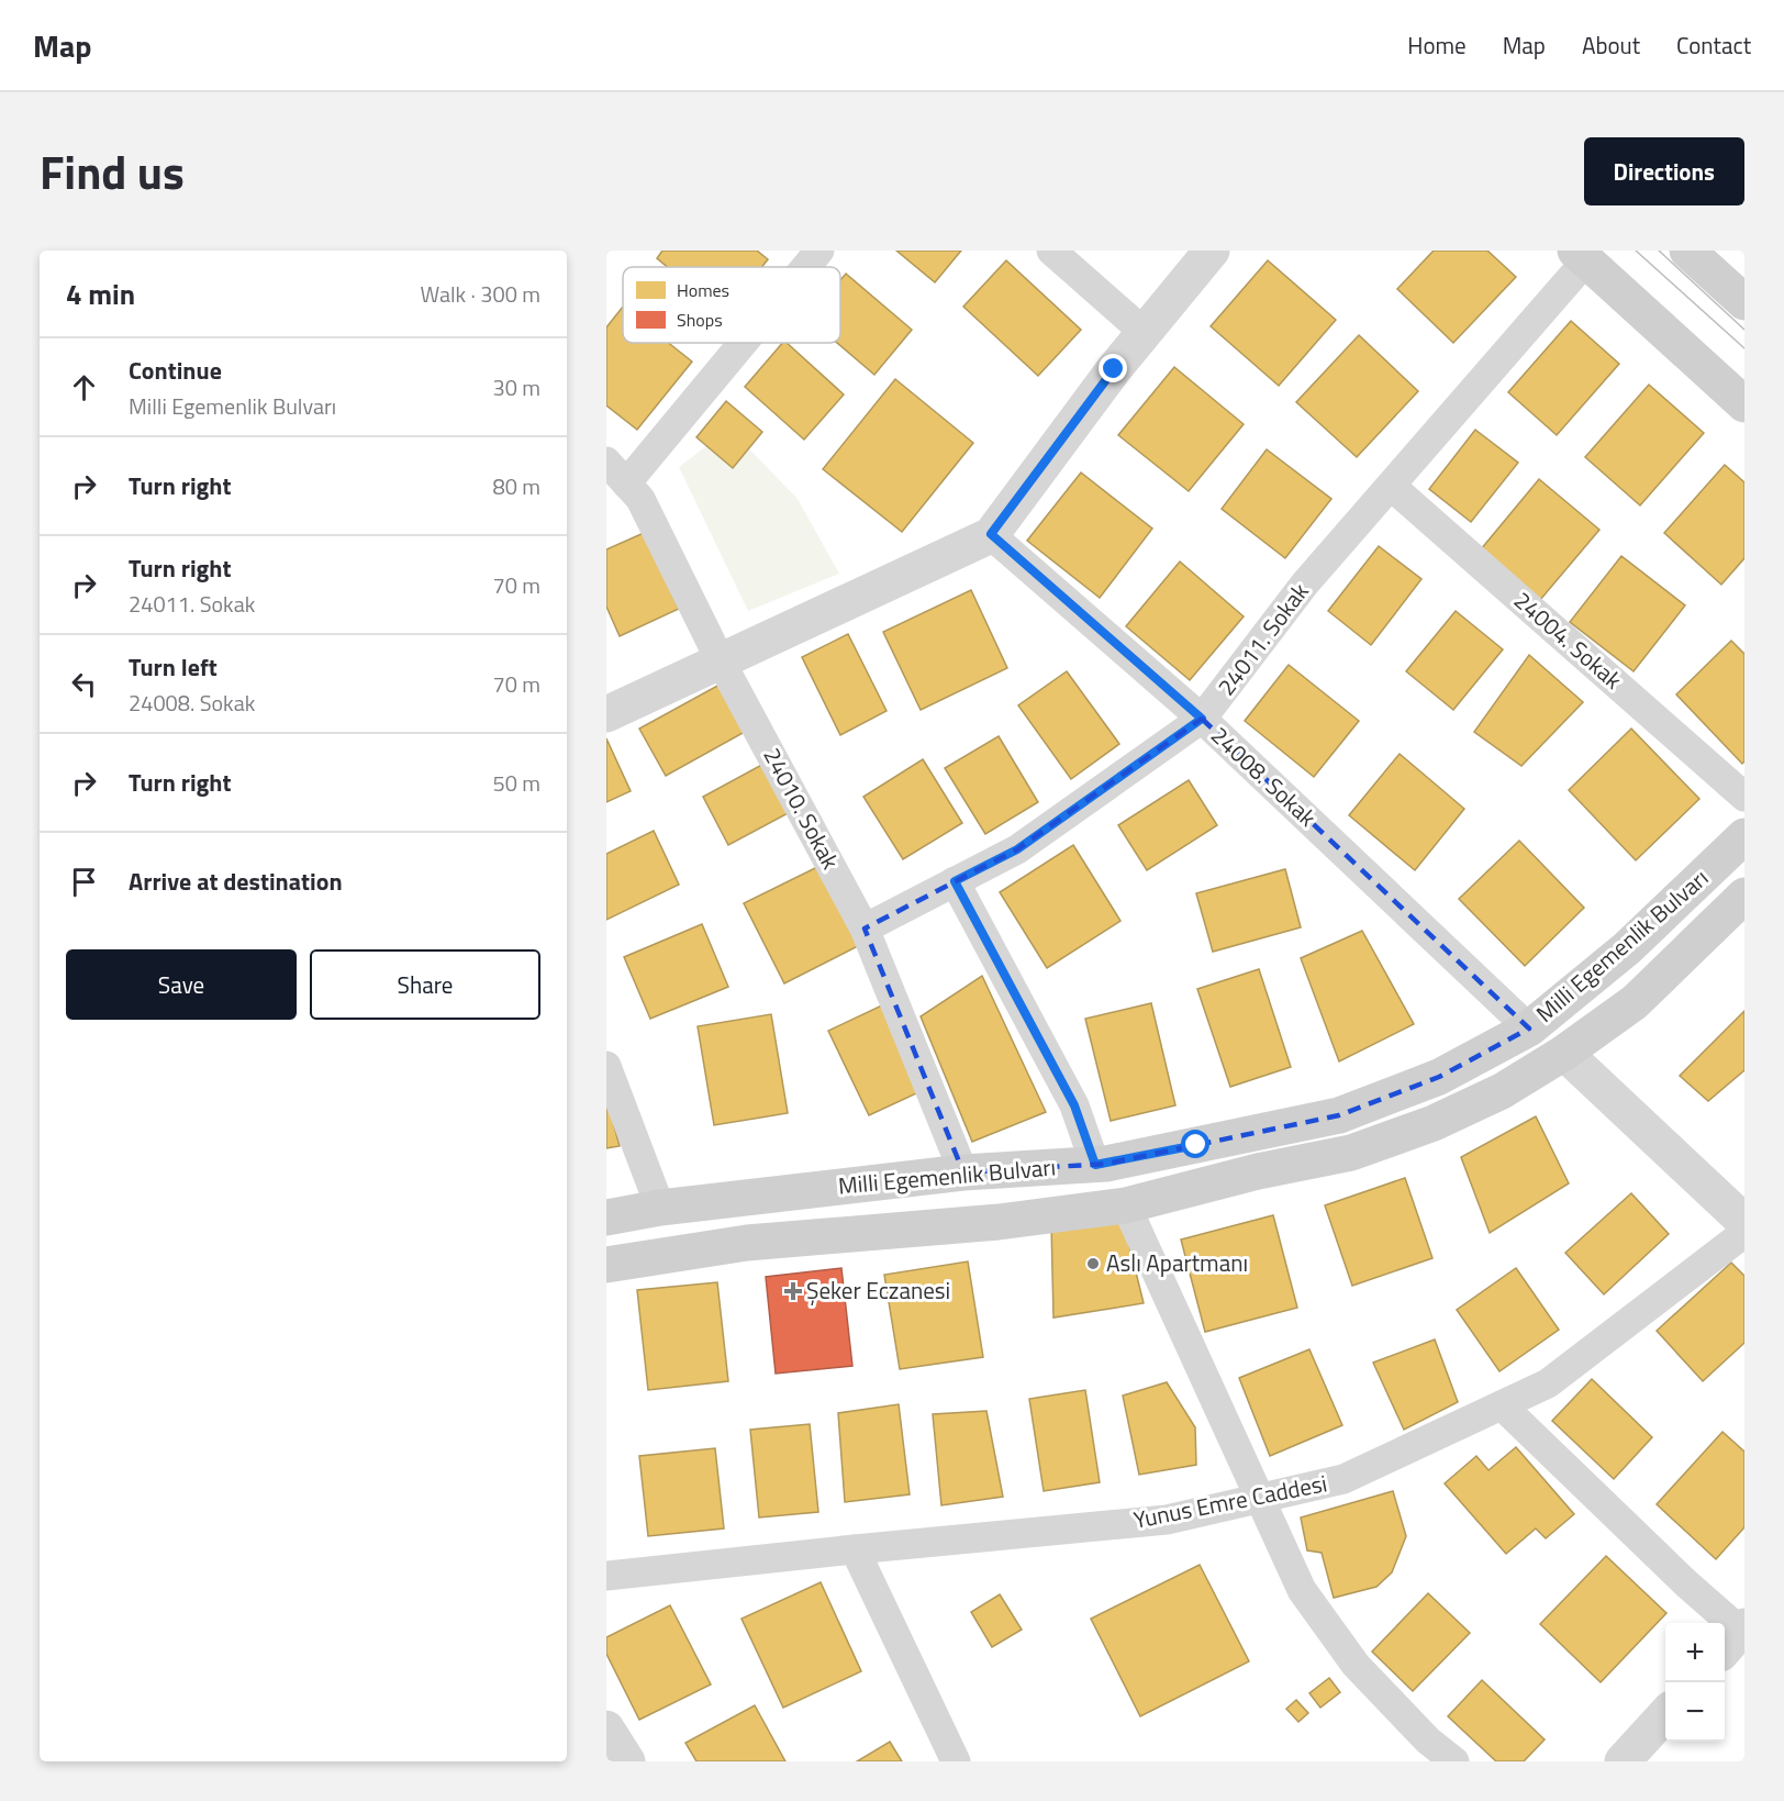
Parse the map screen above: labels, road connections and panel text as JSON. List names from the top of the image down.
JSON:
{
  "streets": {
    "main road": ["Milli Egemenlik Bulvarı"],
    "street": [
      "24011. Sokak",
      "24004. Sokak",
      "24008. Sokak",
      "24010. Sokak",
      "Yunus Emre Caddesi"
    ]
  },
  "crossings": [
    ["24011. Sokak", "24004. Sokak"],
    ["24011. Sokak", "24008. Sokak"],
    ["24011. Sokak", "24010. Sokak"],
    ["24008. Sokak", "Milli Egemenlik Bulvarı"],
    ["24010. Sokak", "Milli Egemenlik Bulvarı"]
  ],
  "places": {
    "other": ["Aslı Apartmanı"],
    "health": ["Şeker Eczanesi"]
  },
  "legend": ["Homes", "Shops"],
  "page": {
    "header": "Map",
    "nav": [
      "Home",
      "Map",
      "About",
      "Contact"
    ],
    "title": "Find us",
    "buttons": [
      "Directions",
      ["Save", "Share"]
    ],
    "heading": ["4 min", "Walk · 300 m"],
    "list": [
      ["Continue", "Milli Egemenlik Bulvarı", "30 m"],
      ["Turn right", "80 m"],
      ["Turn right", "24011. Sokak", "70 m"],
      ["Turn left", "24008. Sokak", "70 m"],
      ["Turn right", "50 m"],
      "Arrive at destination"
    ],
    "map_buttons": ["+", "−"]
  }
}
